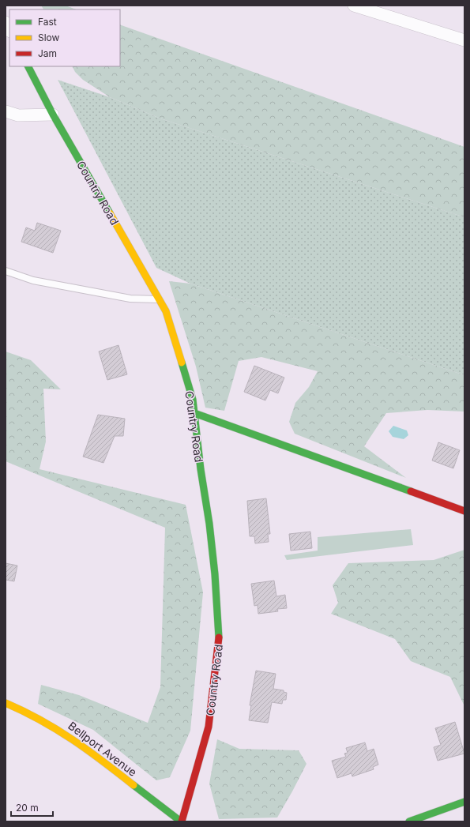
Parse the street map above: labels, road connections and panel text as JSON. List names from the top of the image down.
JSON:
{
  "streets": {
    "street": ["Country Road", "Bellport Avenue"]
  },
  "crossings": [
    ["Country Road", "Bellport Avenue"]
  ],
  "legend": ["Fast", "Slow", "Jam"],
  "scale_bar": "20 m"
}
